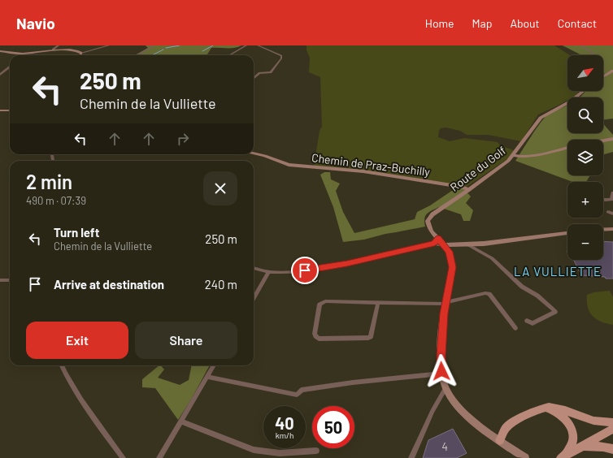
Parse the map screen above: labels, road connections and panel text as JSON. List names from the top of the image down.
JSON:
{
  "streets": {
    "street": ["Chemin de Praz-Buchilly", "Route du Golf"]
  },
  "crossings": [
    ["Chemin de Praz-Buchilly", "Route du Golf"]
  ],
  "districts": ["LA VULLIETTE"],
  "house_numbers": ["4"],
  "north": "top right",
  "page": {
    "header": "Navio",
    "nav": [
      "Home",
      "Map",
      "About",
      "Contact"
    ],
    "map_buttons": ["+", "−"],
    "turn": ["250 m", "Chemin de la Vulliette"],
    "heading": ["2 min", "490 m · 07:39"],
    "list": [
      {
        "name": "Turn left",
        "note": "Chemin de la Vulliette",
        "value": "250 m"
      },
      {
        "name": "Arrive at destination",
        "value": "240 m"
      }
    ],
    "buttons": ["Exit", "Share"],
    "speed": "40 km/h",
    "limit": "50"
  }
}
